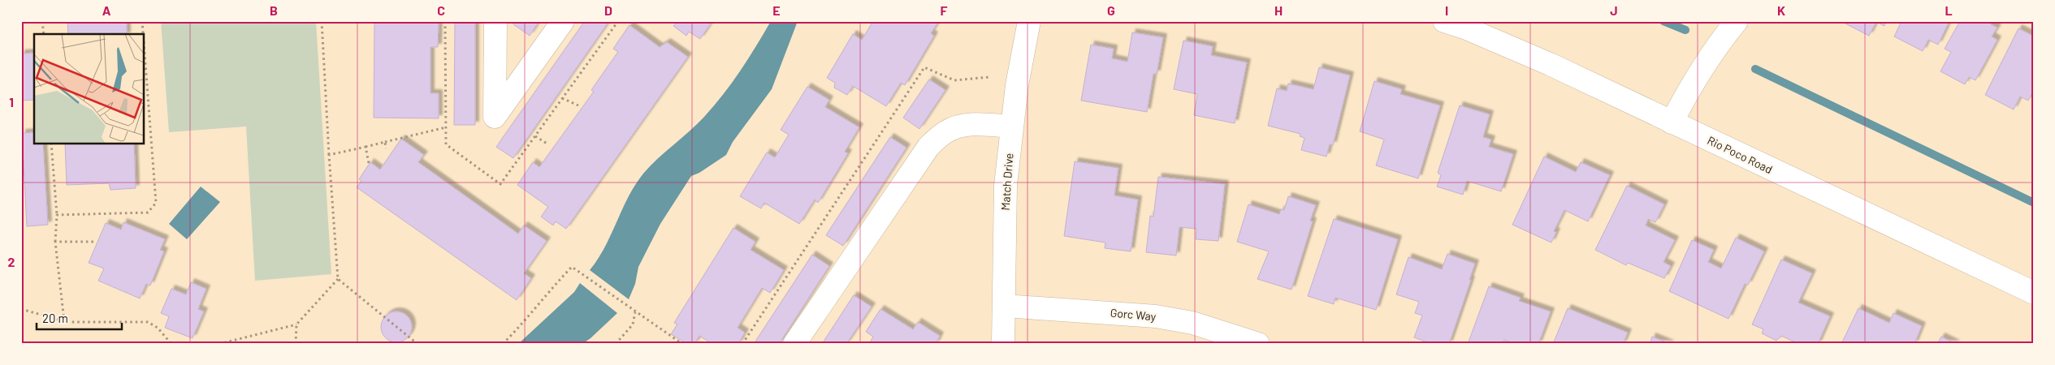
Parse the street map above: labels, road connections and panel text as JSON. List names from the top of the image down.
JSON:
{
  "streets": {
    "street": ["Rio Poco Road", "Match Drive", "Gorc Way"]
  },
  "crossings": [
    ["Match Drive", "Gorc Way"]
  ],
  "scale_bar": "20 m",
  "grid": {
    "columns": [
      "A",
      "B",
      "C",
      "D",
      "E",
      "F",
      "G",
      "H",
      "I",
      "J",
      "K",
      "L"
    ],
    "rows": ["1", "2"]
  }
}
